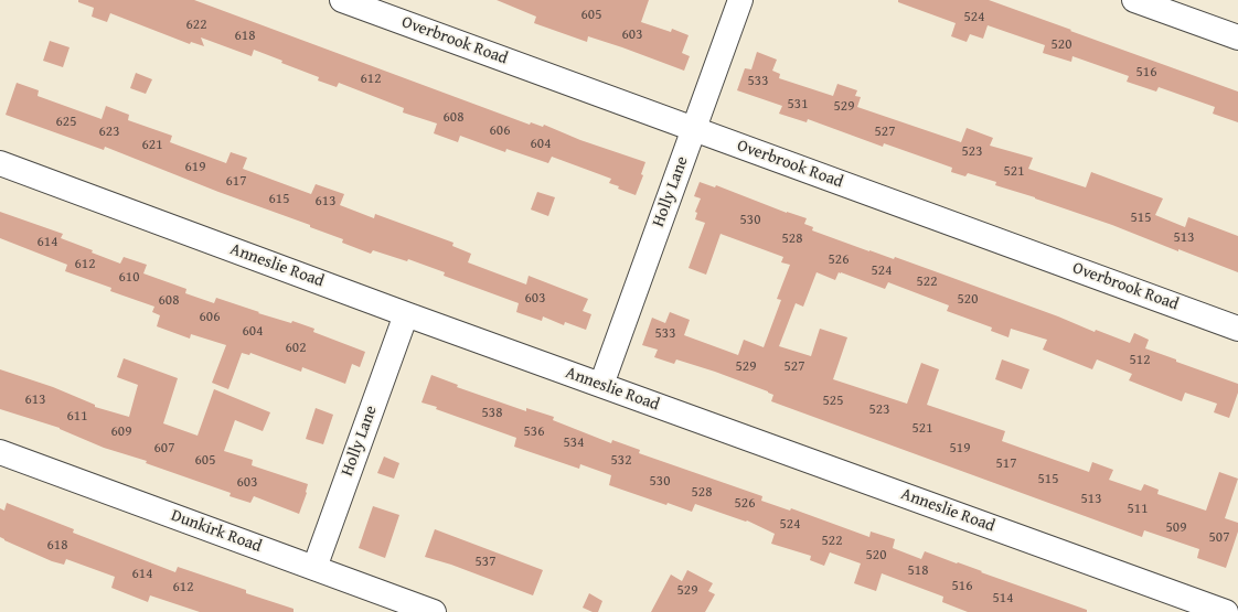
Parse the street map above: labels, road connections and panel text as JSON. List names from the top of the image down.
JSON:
{
  "streets": {
    "street": [
      "Overbrook Road",
      "Holly Lane",
      "Anneslie Road",
      "Dunkirk Road"
    ]
  },
  "crossings": [
    ["Overbrook Road", "Holly Lane"],
    ["Holly Lane", "Anneslie Road"],
    ["Holly Lane", "Dunkirk Road"]
  ],
  "house_numbers": [
    "605",
    "524",
    "622",
    "603",
    "618",
    "520",
    "516",
    "612",
    "533",
    "531",
    "529",
    "608",
    "625",
    "606",
    "623",
    "527",
    "604",
    "621",
    "523",
    "619",
    "521",
    "617",
    "615",
    "613",
    "515",
    "530",
    "513",
    "528",
    "614",
    "526",
    "612",
    "524",
    "610",
    "522",
    "603",
    "520",
    "608",
    "606",
    "604",
    "533",
    "602",
    "512",
    "529",
    "527",
    "613",
    "525",
    "523",
    "538",
    "611",
    "521",
    "609",
    "536",
    "534",
    "607",
    "519",
    "605",
    "532",
    "517",
    "515",
    "530",
    "603",
    "528",
    "513",
    "526",
    "511",
    "524",
    "509",
    "507",
    "522",
    "618",
    "520",
    "537",
    "518",
    "614",
    "516",
    "612",
    "529",
    "514"
  ]
}
